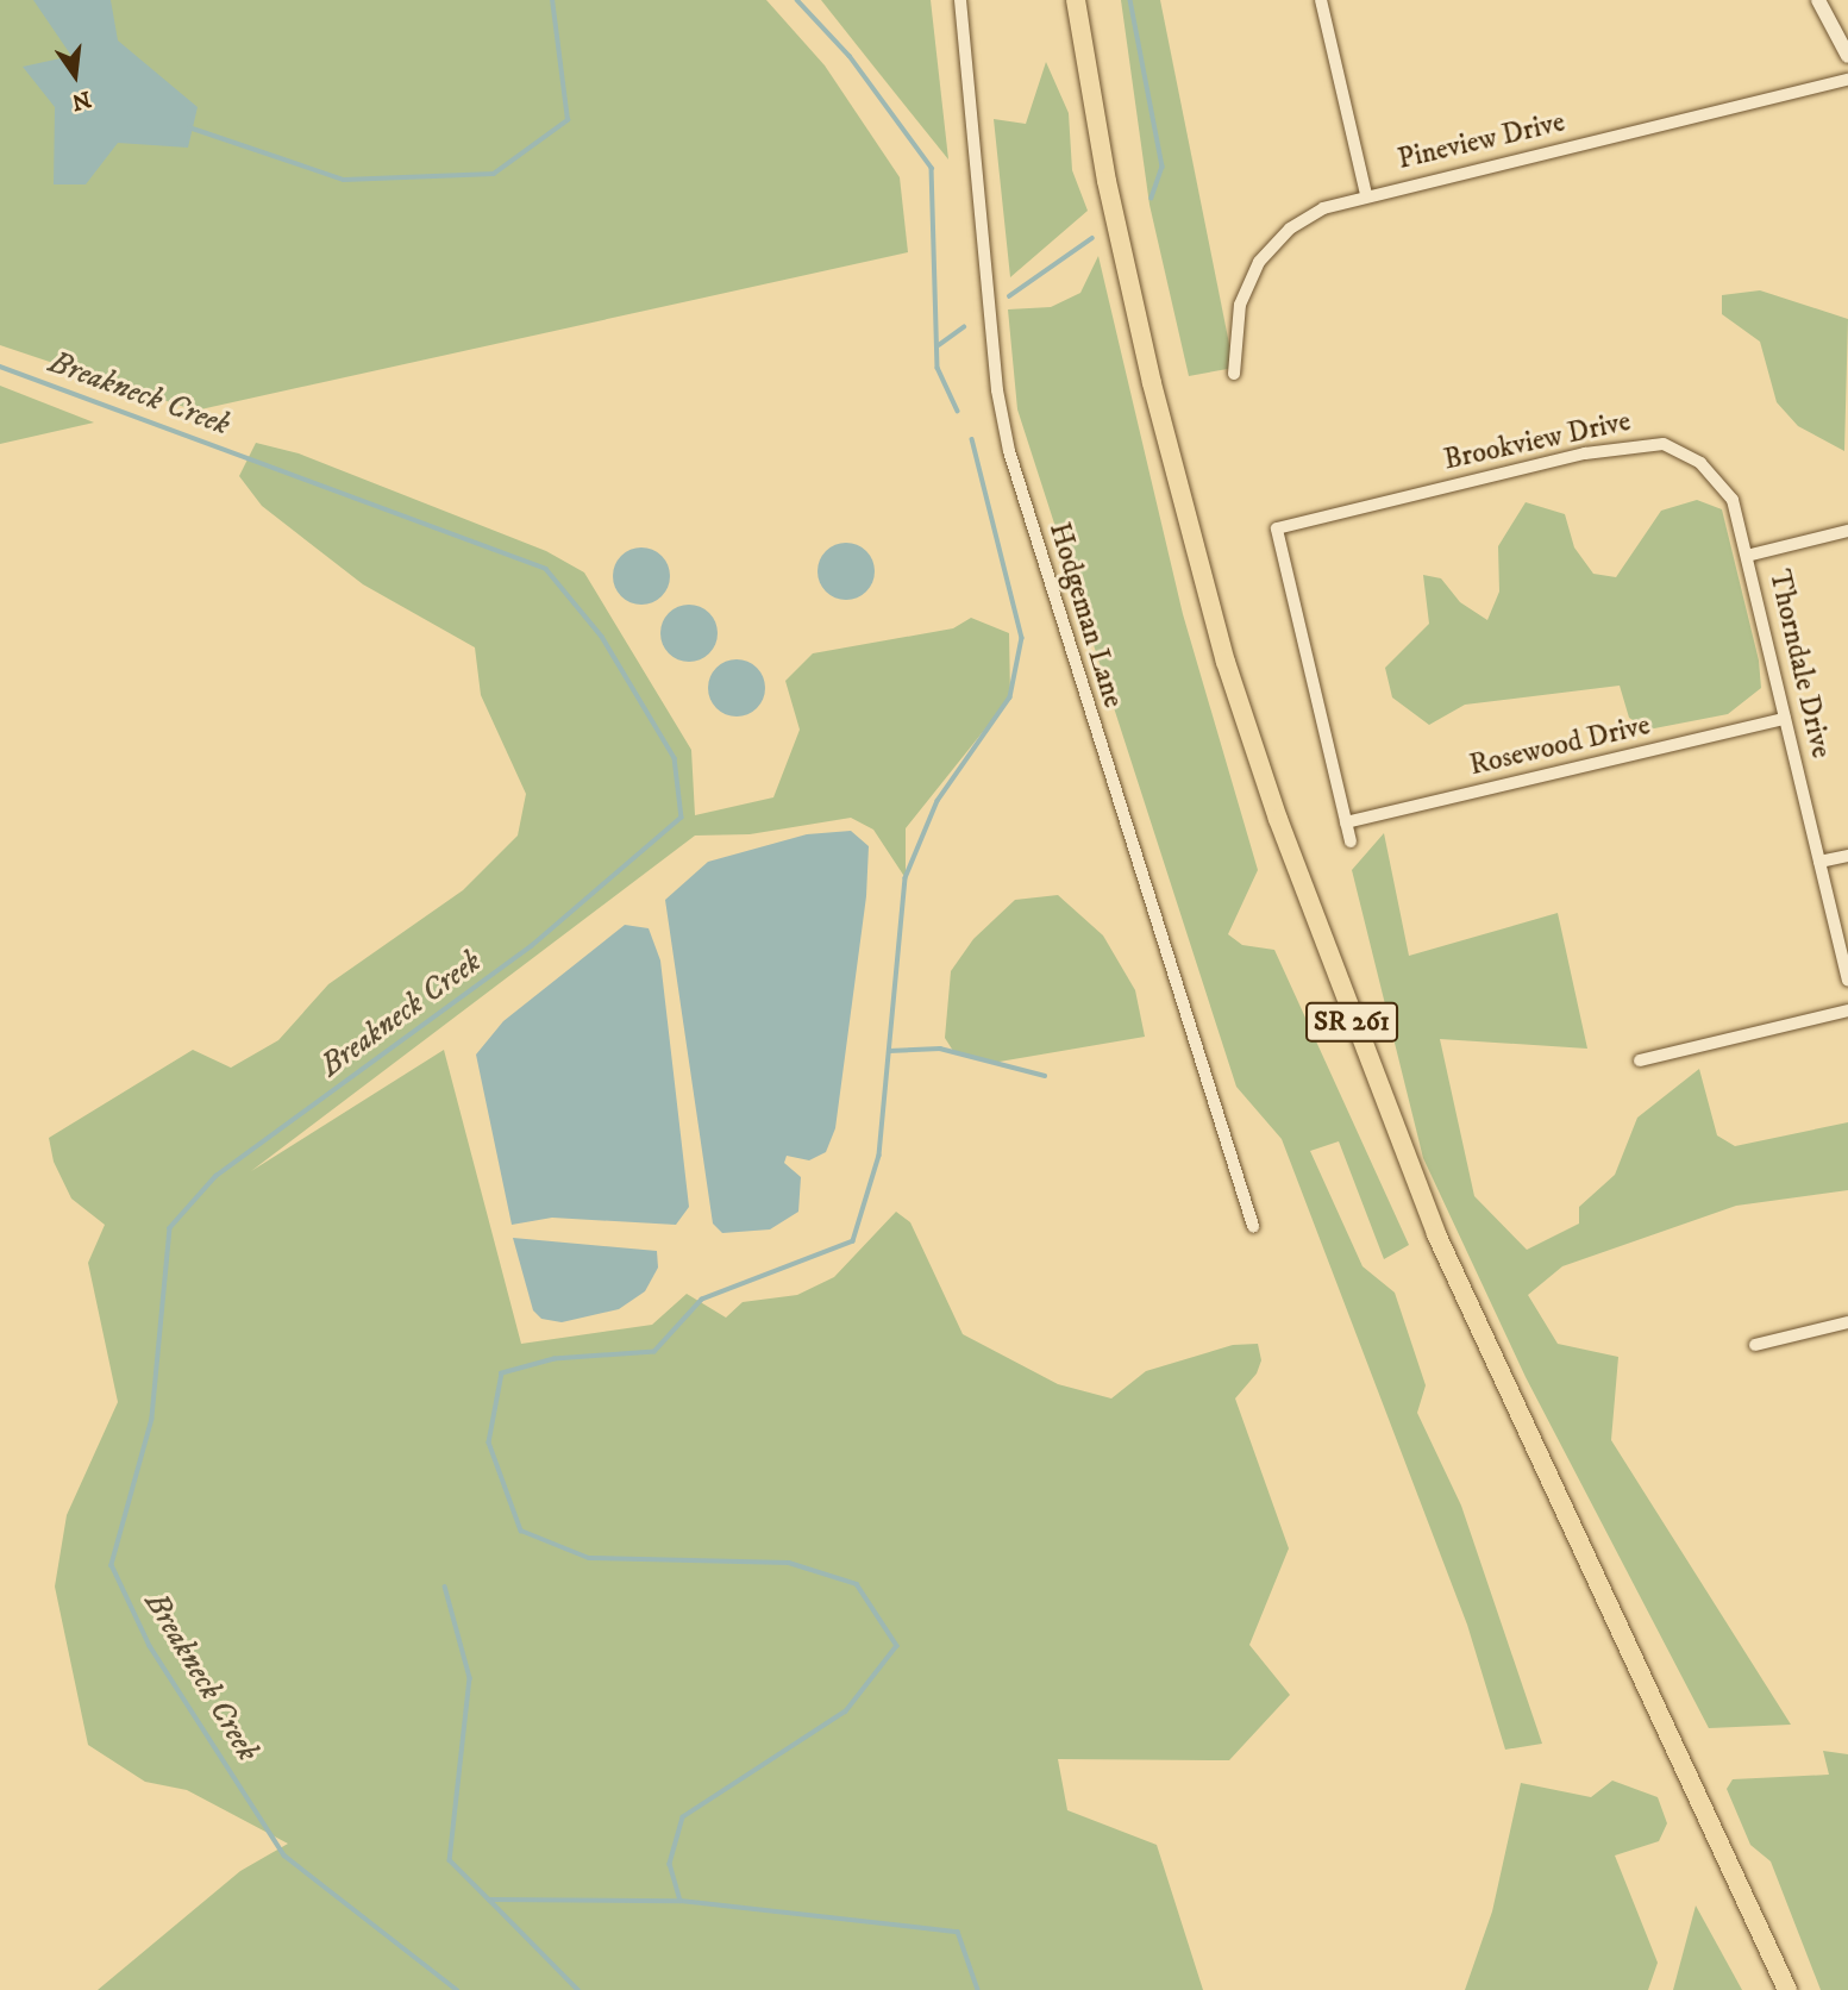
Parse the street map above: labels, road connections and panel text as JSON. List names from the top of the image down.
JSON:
{
  "streets": {
    "main road": ["SR 261"],
    "street": [
      "Pineview Drive",
      "Brookview Drive",
      "Hodgeman Lane",
      "Thorndale Drive",
      "Rosewood Drive"
    ]
  },
  "crossings": [
    ["Brookview Drive", "Thorndale Drive"],
    ["Brookview Drive", "Rosewood Drive"],
    ["Thorndale Drive", "Rosewood Drive"]
  ],
  "water": ["Breakneck Creek"],
  "north": "bottom"
}
